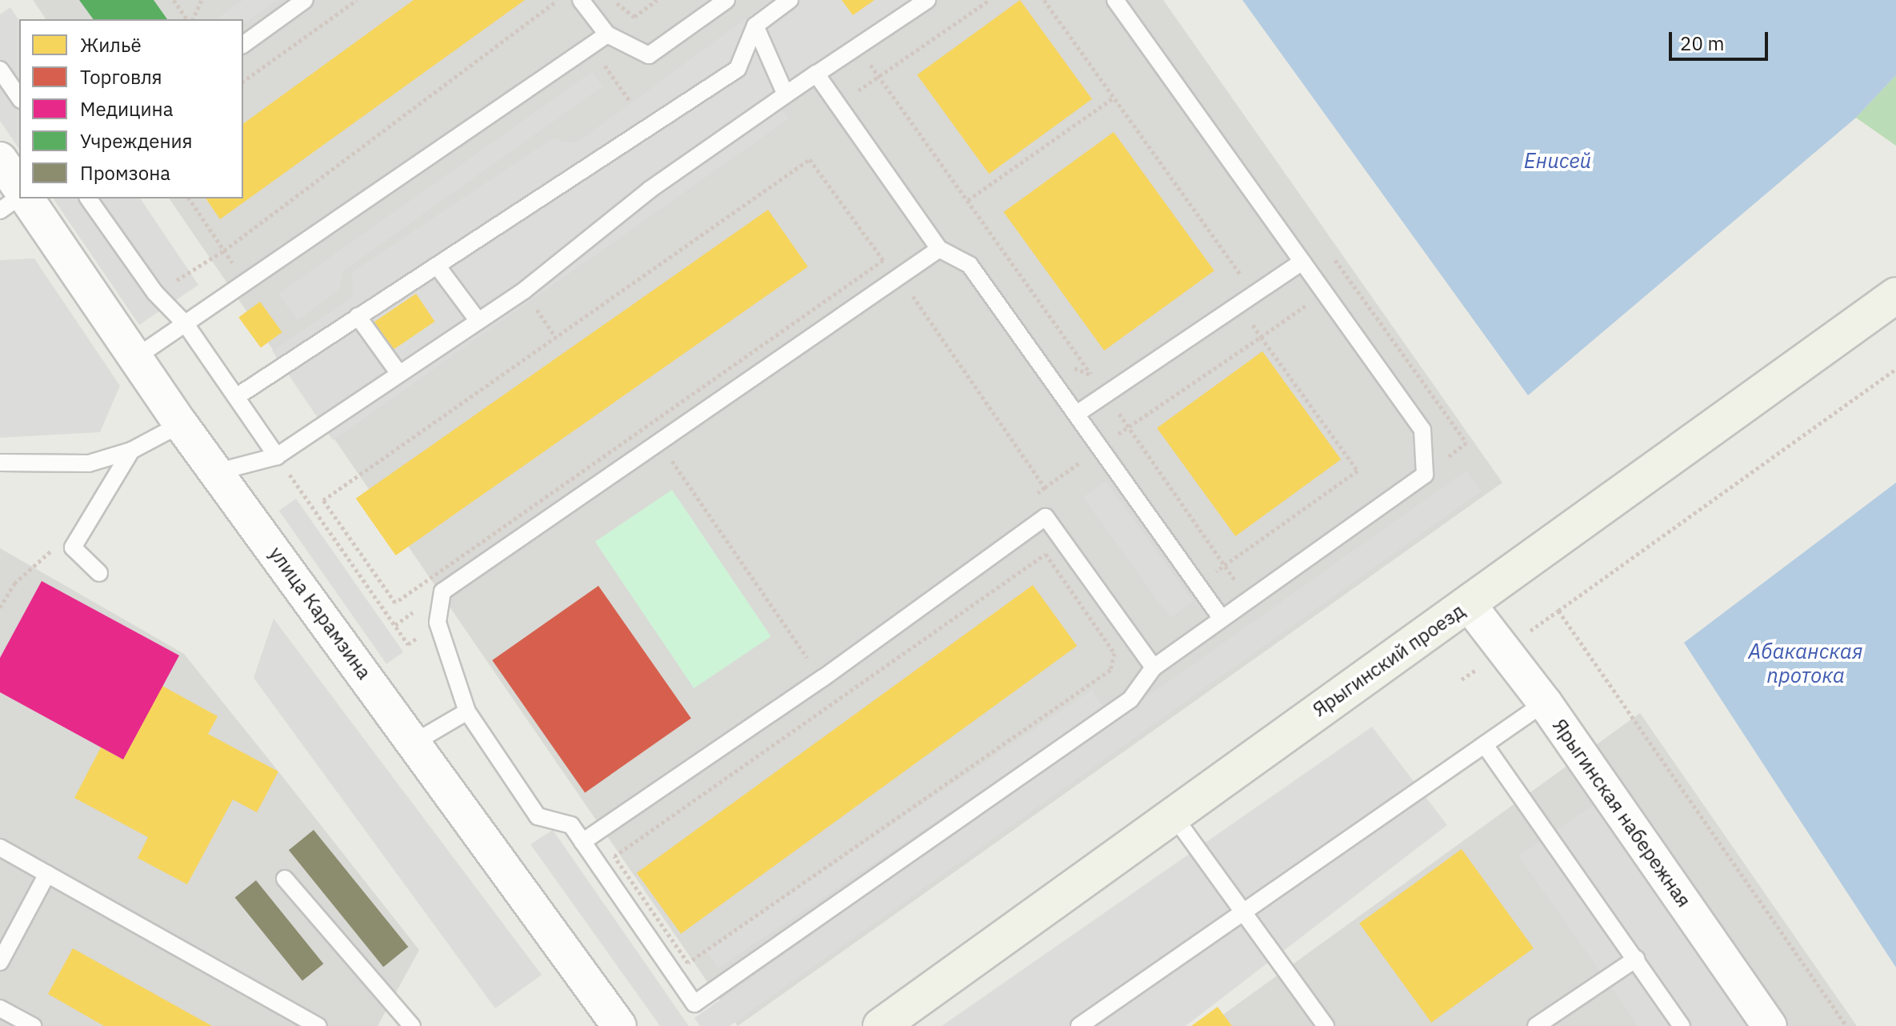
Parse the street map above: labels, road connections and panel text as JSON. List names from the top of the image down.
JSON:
{
  "streets": {
    "main road": ["Ярыгинский проезд"],
    "street": ["улица Карамзина", "Ярыгинская набережная"]
  },
  "crossings": [
    ["Ярыгинский проезд", "Ярыгинская набережная"]
  ],
  "water": ["Енисей", "Абаканская протока"],
  "legend": [
    "Жильё",
    "Торговля",
    "Медицина",
    "Учреждения",
    "Промзона"
  ],
  "scale_bar": "20 m"
}
